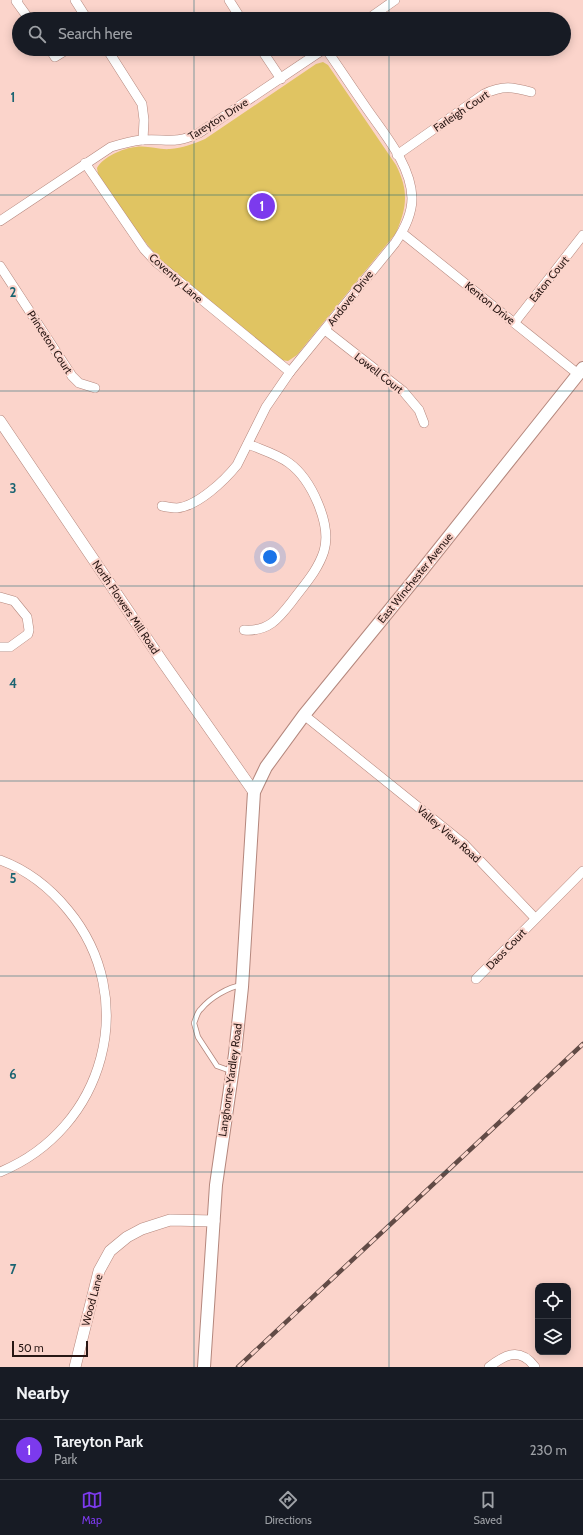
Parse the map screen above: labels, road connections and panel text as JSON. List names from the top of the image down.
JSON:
{
  "streets": {
    "main road": ["East Winchester Avenue", "Langhorne-Yardley Road"],
    "street": [
      "Farleigh Court",
      "Tareyton Drive",
      "Coventry Lane",
      "Eaton Court",
      "Andover Drive",
      "Kenton Drive",
      "Princeton Court",
      "Lowell Court",
      "North Flowers Mill Road",
      "Valley View Road",
      "Daos Court",
      "Wood Lane"
    ]
  },
  "crossings": [
    ["Farleigh Court", "Andover Drive"],
    ["Tareyton Drive", "Coventry Lane"],
    ["Coventry Lane", "Andover Drive"],
    ["Eaton Court", "Kenton Drive"],
    ["Andover Drive", "Kenton Drive"],
    ["Andover Drive", "Lowell Court"],
    ["Kenton Drive", "East Winchester Avenue"],
    ["East Winchester Avenue", "North Flowers Mill Road"],
    ["East Winchester Avenue", "Valley View Road"],
    ["East Winchester Avenue", "Langhorne-Yardley Road"],
    ["North Flowers Mill Road", "Langhorne-Yardley Road"],
    ["Valley View Road", "Daos Court"],
    ["Langhorne-Yardley Road", "Wood Lane"]
  ],
  "scale_bar": "50 m",
  "page": {
    "search": "Search here",
    "pins": "1",
    "scale": "50 m",
    "heading": "Nearby",
    "list": [
      {
        "mark": "1",
        "name": "Tareyton Park",
        "note": "Park",
        "value": "230 m"
      }
    ],
    "nav": ["Map", "Directions", "Saved"]
  },
  "grid": {
    "rows": [
      "1",
      "2",
      "3",
      "4",
      "5",
      "6",
      "7"
    ]
  }
}
